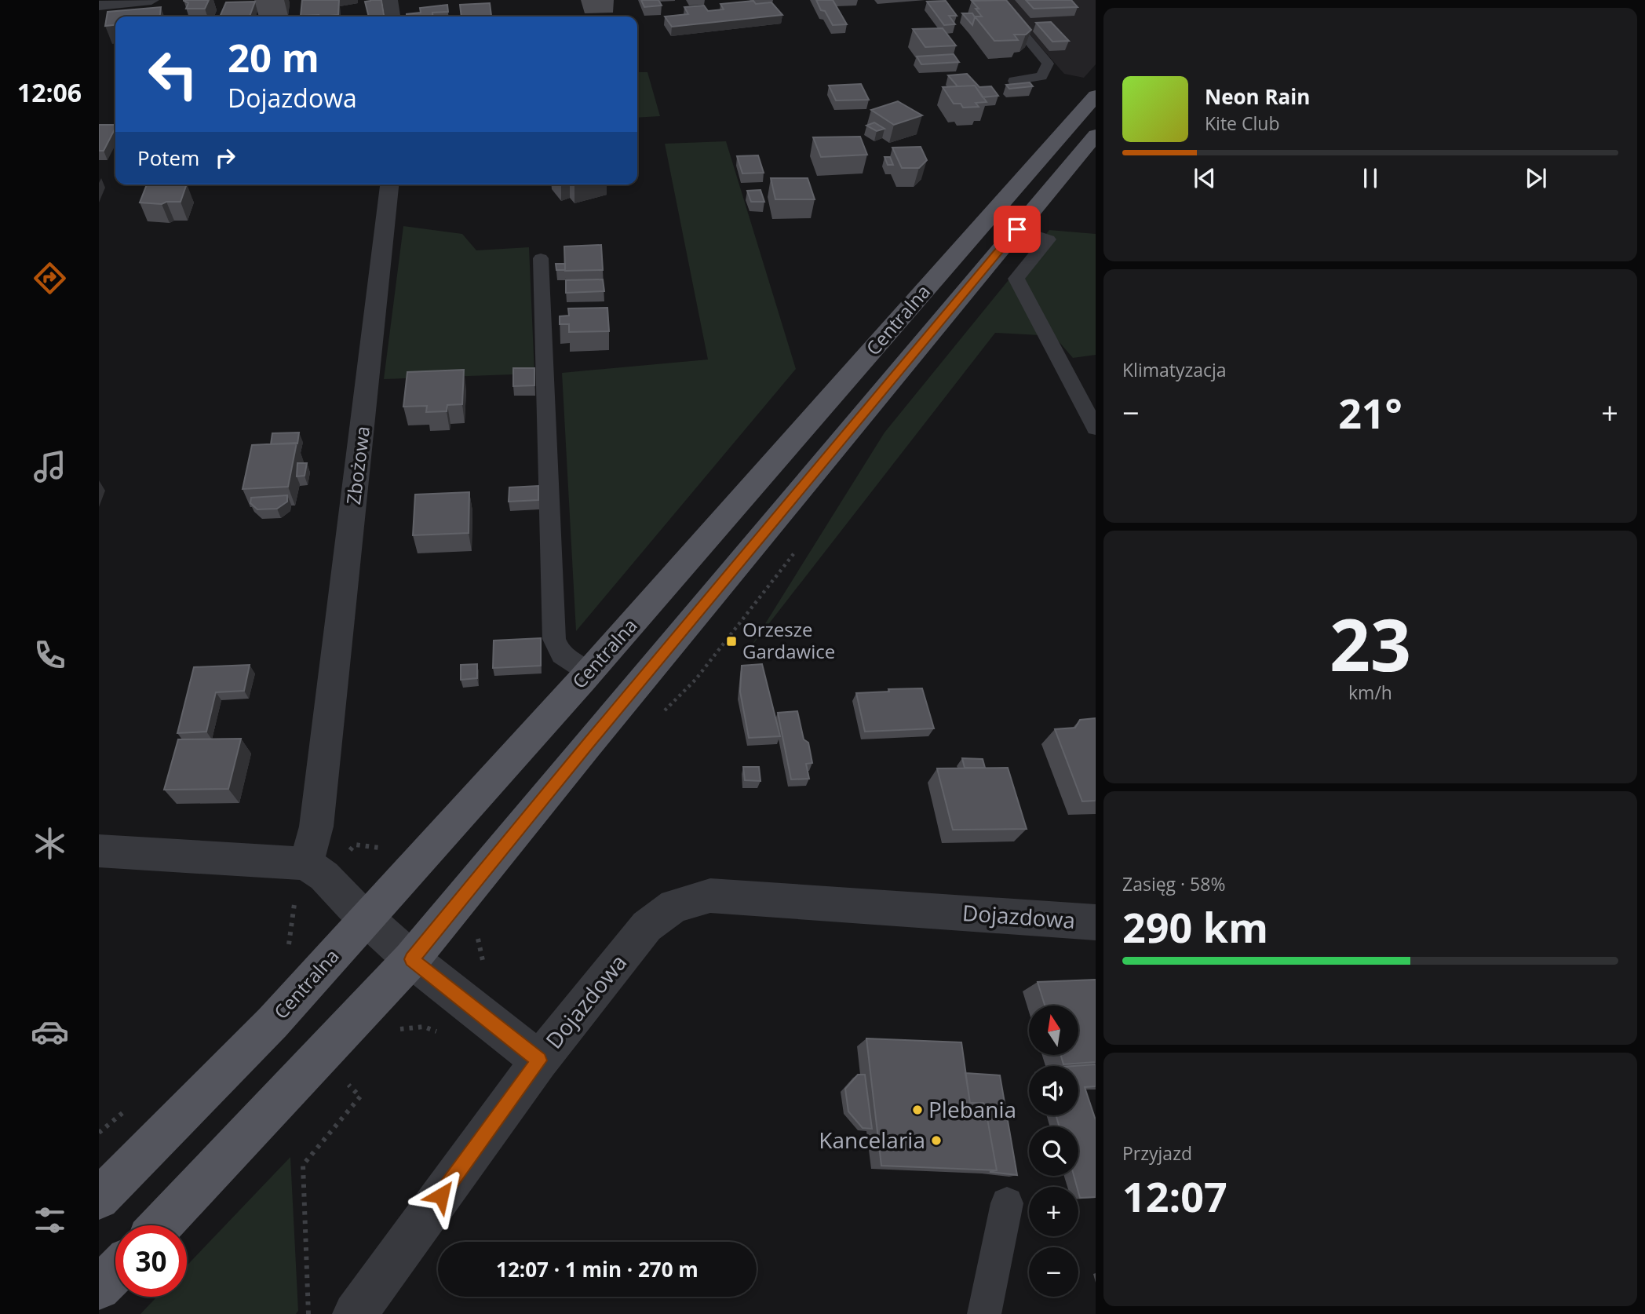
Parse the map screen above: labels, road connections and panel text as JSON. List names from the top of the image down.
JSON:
{
  "streets": {
    "main road": ["Centralna"],
    "street": ["Zbożowa", "Dojazdowa"]
  },
  "crossings": [
    ["Centralna", "Dojazdowa"],
    ["Zbożowa", "Dojazdowa"]
  ],
  "places": {
    "transit": ["Orzesze Gardawice"],
    "other": ["Plebania", "Kancelaria"]
  },
  "north": "top",
  "page": {
    "tabs": "12:06",
    "turn": ["20 m", "Dojazdowa"],
    "song": ["Neon Rain", "Kite Club"],
    "then": "Potem",
    "tile": [
      "Klimatyzacja",
      ["23", "km/h"],
      ["Zasięg · 58%", "290 km"],
      ["Przyjazd", "12:07"]
    ],
    "heat": ["−", "21°", "+"],
    "map_buttons": ["+", "−"],
    "limit": "30",
    "trip": "12:07 · 1 min · 270 m"
  }
}
